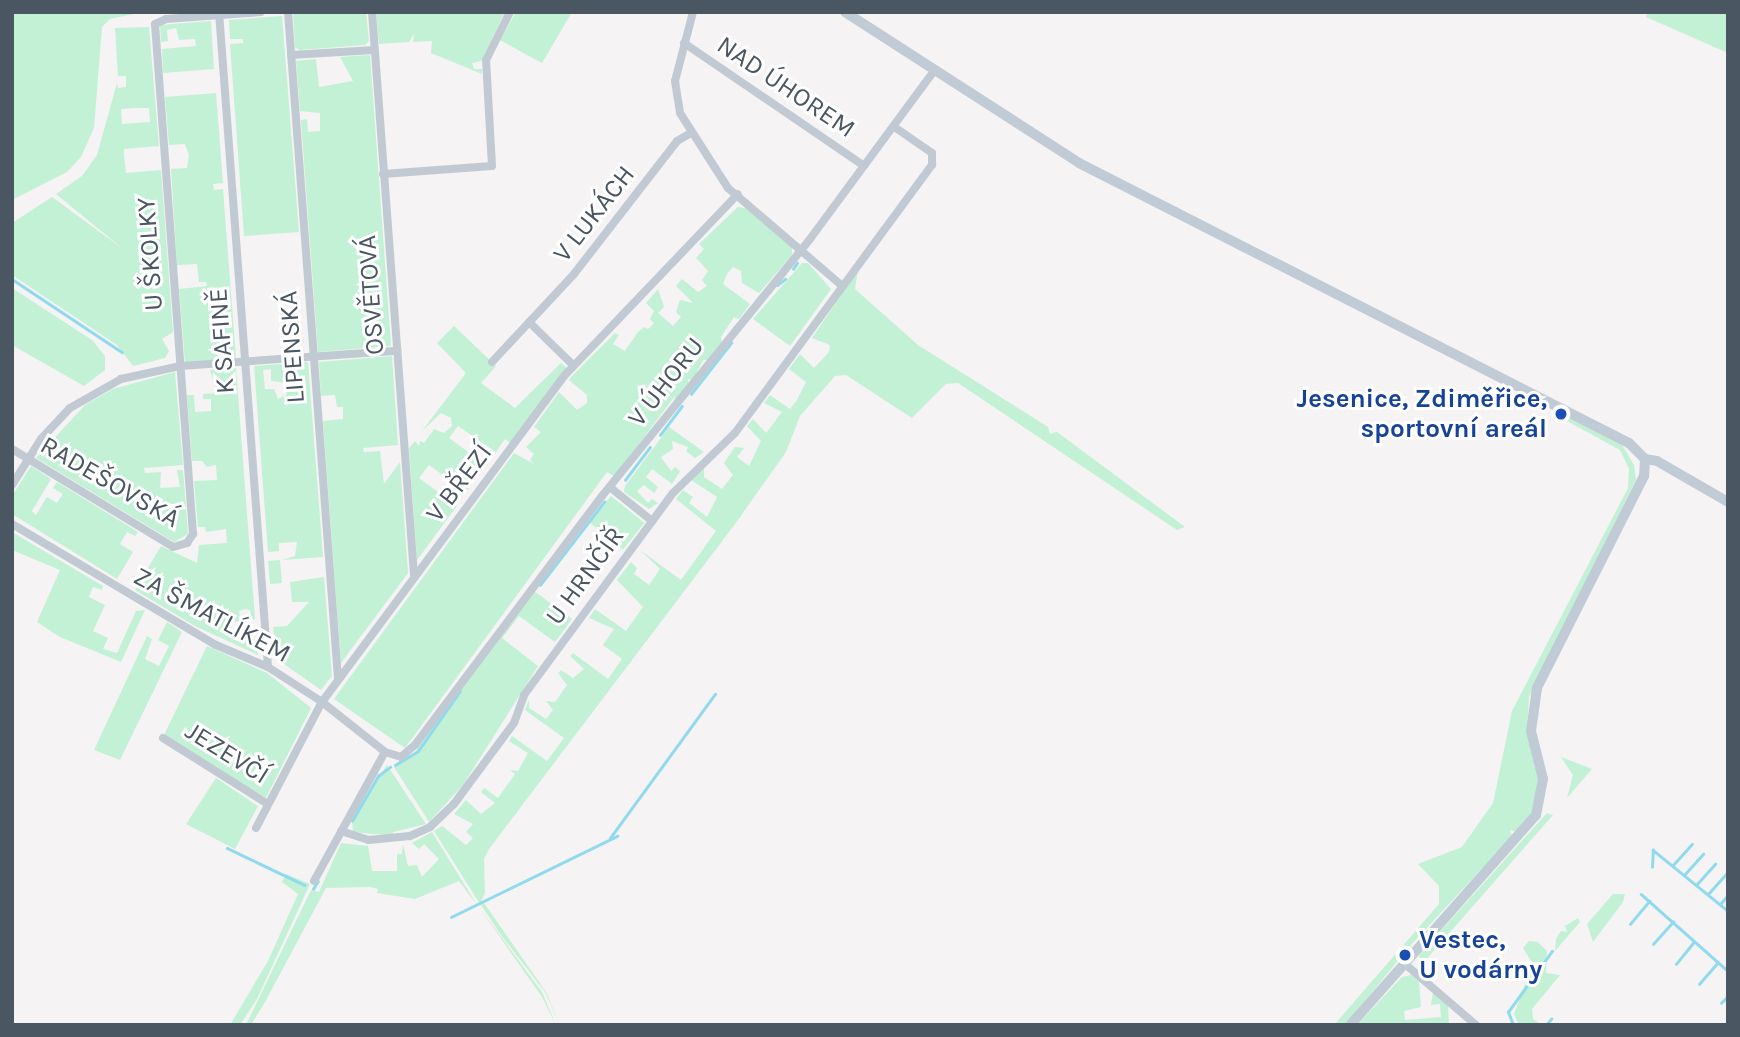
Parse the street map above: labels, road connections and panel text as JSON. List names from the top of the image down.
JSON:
{
  "streets": {
    "street": [
      "NAD ÚHOREM",
      "V LUKÁCH",
      "U ŠKOLKY",
      "OSVĚTOVÁ",
      "K SAFINĚ",
      "LIPENSKÁ",
      "V ÚHORU",
      "RADEŠOVSKÁ",
      "V BŘEZÍ",
      "U HRNČÍŘ",
      "ZA ŠMATLÍKEM",
      "JEZEVČÍ"
    ]
  },
  "crossings": [
    ["NAD ÚHOREM", "V ÚHORU"],
    ["U ŠKOLKY", "K SAFINĚ"],
    ["U ŠKOLKY", "RADEŠOVSKÁ"],
    ["OSVĚTOVÁ", "V BŘEZÍ"],
    ["K SAFINĚ", "ZA ŠMATLÍKEM"],
    ["LIPENSKÁ", "V BŘEZÍ"],
    ["V ÚHORU", "U HRNČÍŘ"],
    ["V ÚHORU", "ZA ŠMATLÍKEM"],
    ["V BŘEZÍ", "ZA ŠMATLÍKEM"],
    ["V BŘEZÍ", "JEZEVČÍ"]
  ],
  "places": ["Jesenice, Zdiměřice, sportovní areál", "Vestec, U vodárny"]
}
